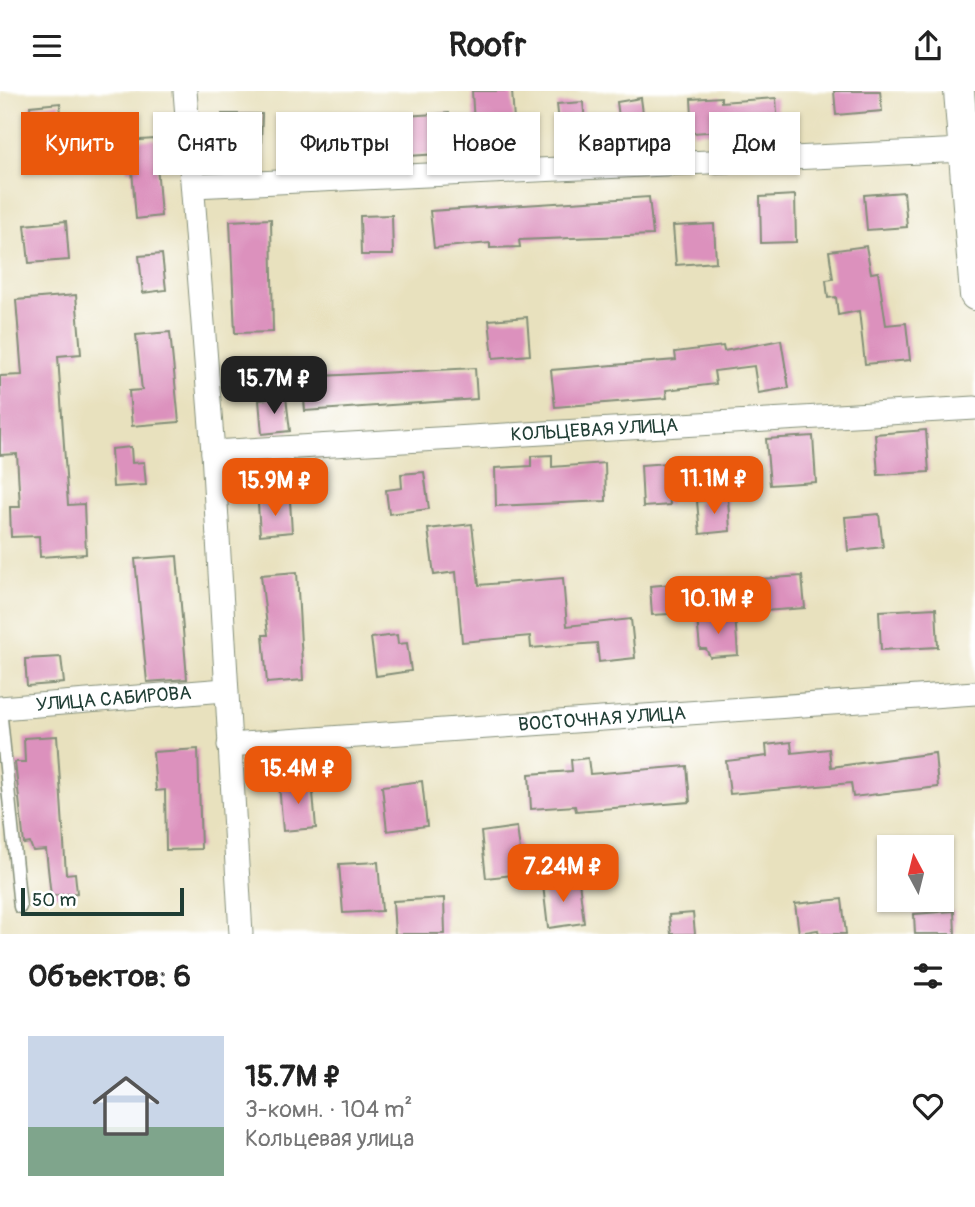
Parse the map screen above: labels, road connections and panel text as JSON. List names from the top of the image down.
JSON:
{
  "streets": {
    "street": ["КОЛЬЦЕВАЯ УЛИЦА", "УЛИЦА САБИРОВА", "ВОСТОЧНАЯ УЛИЦА"]
  },
  "scale_bar": "50 m",
  "north": "top",
  "page": {
    "header": "Roofr",
    "chip": [
      "Купить",
      "Снять",
      "Фильтры",
      "Новое",
      "Квартира",
      "Дом"
    ],
    "price": [
      "15.7M ₽",
      "11.1M ₽",
      "15.9M ₽",
      "10.1M ₽",
      "15.4M ₽",
      "7.24M ₽"
    ],
    "scale": "50 m",
    "heading": "Объектов: 6",
    "list": [
      {
        "name": "15.7M ₽",
        "note": "3-комн. · 104 m² · Кольцевая улица"
      }
    ]
  }
}
